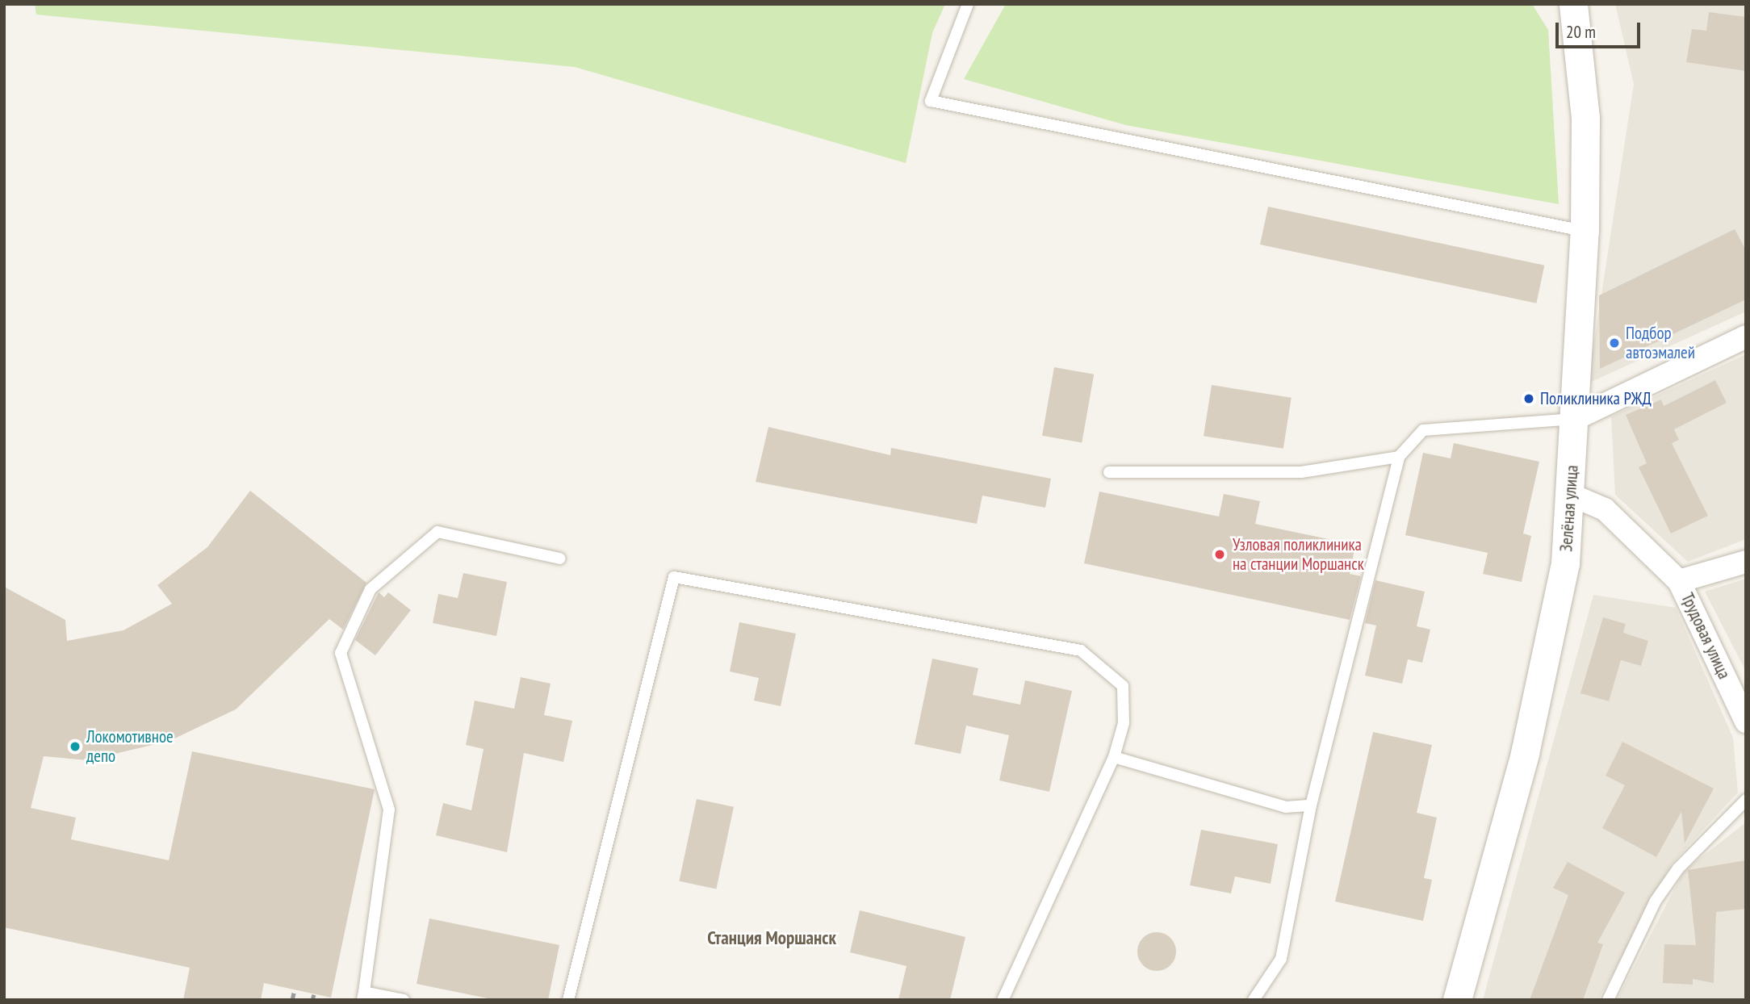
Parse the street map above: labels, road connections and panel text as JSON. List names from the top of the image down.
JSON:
{
  "streets": {
    "street": ["Зелёная улица", "Трудовая улица"]
  },
  "districts": ["Станция Моршанск"],
  "places": [
    "Подбор автоэмалей",
    "Поликлиника РЖД",
    "Узловая поликлиника на станции Моршанск",
    "Локомотивное депо"
  ],
  "scale_bar": "20 m"
}
